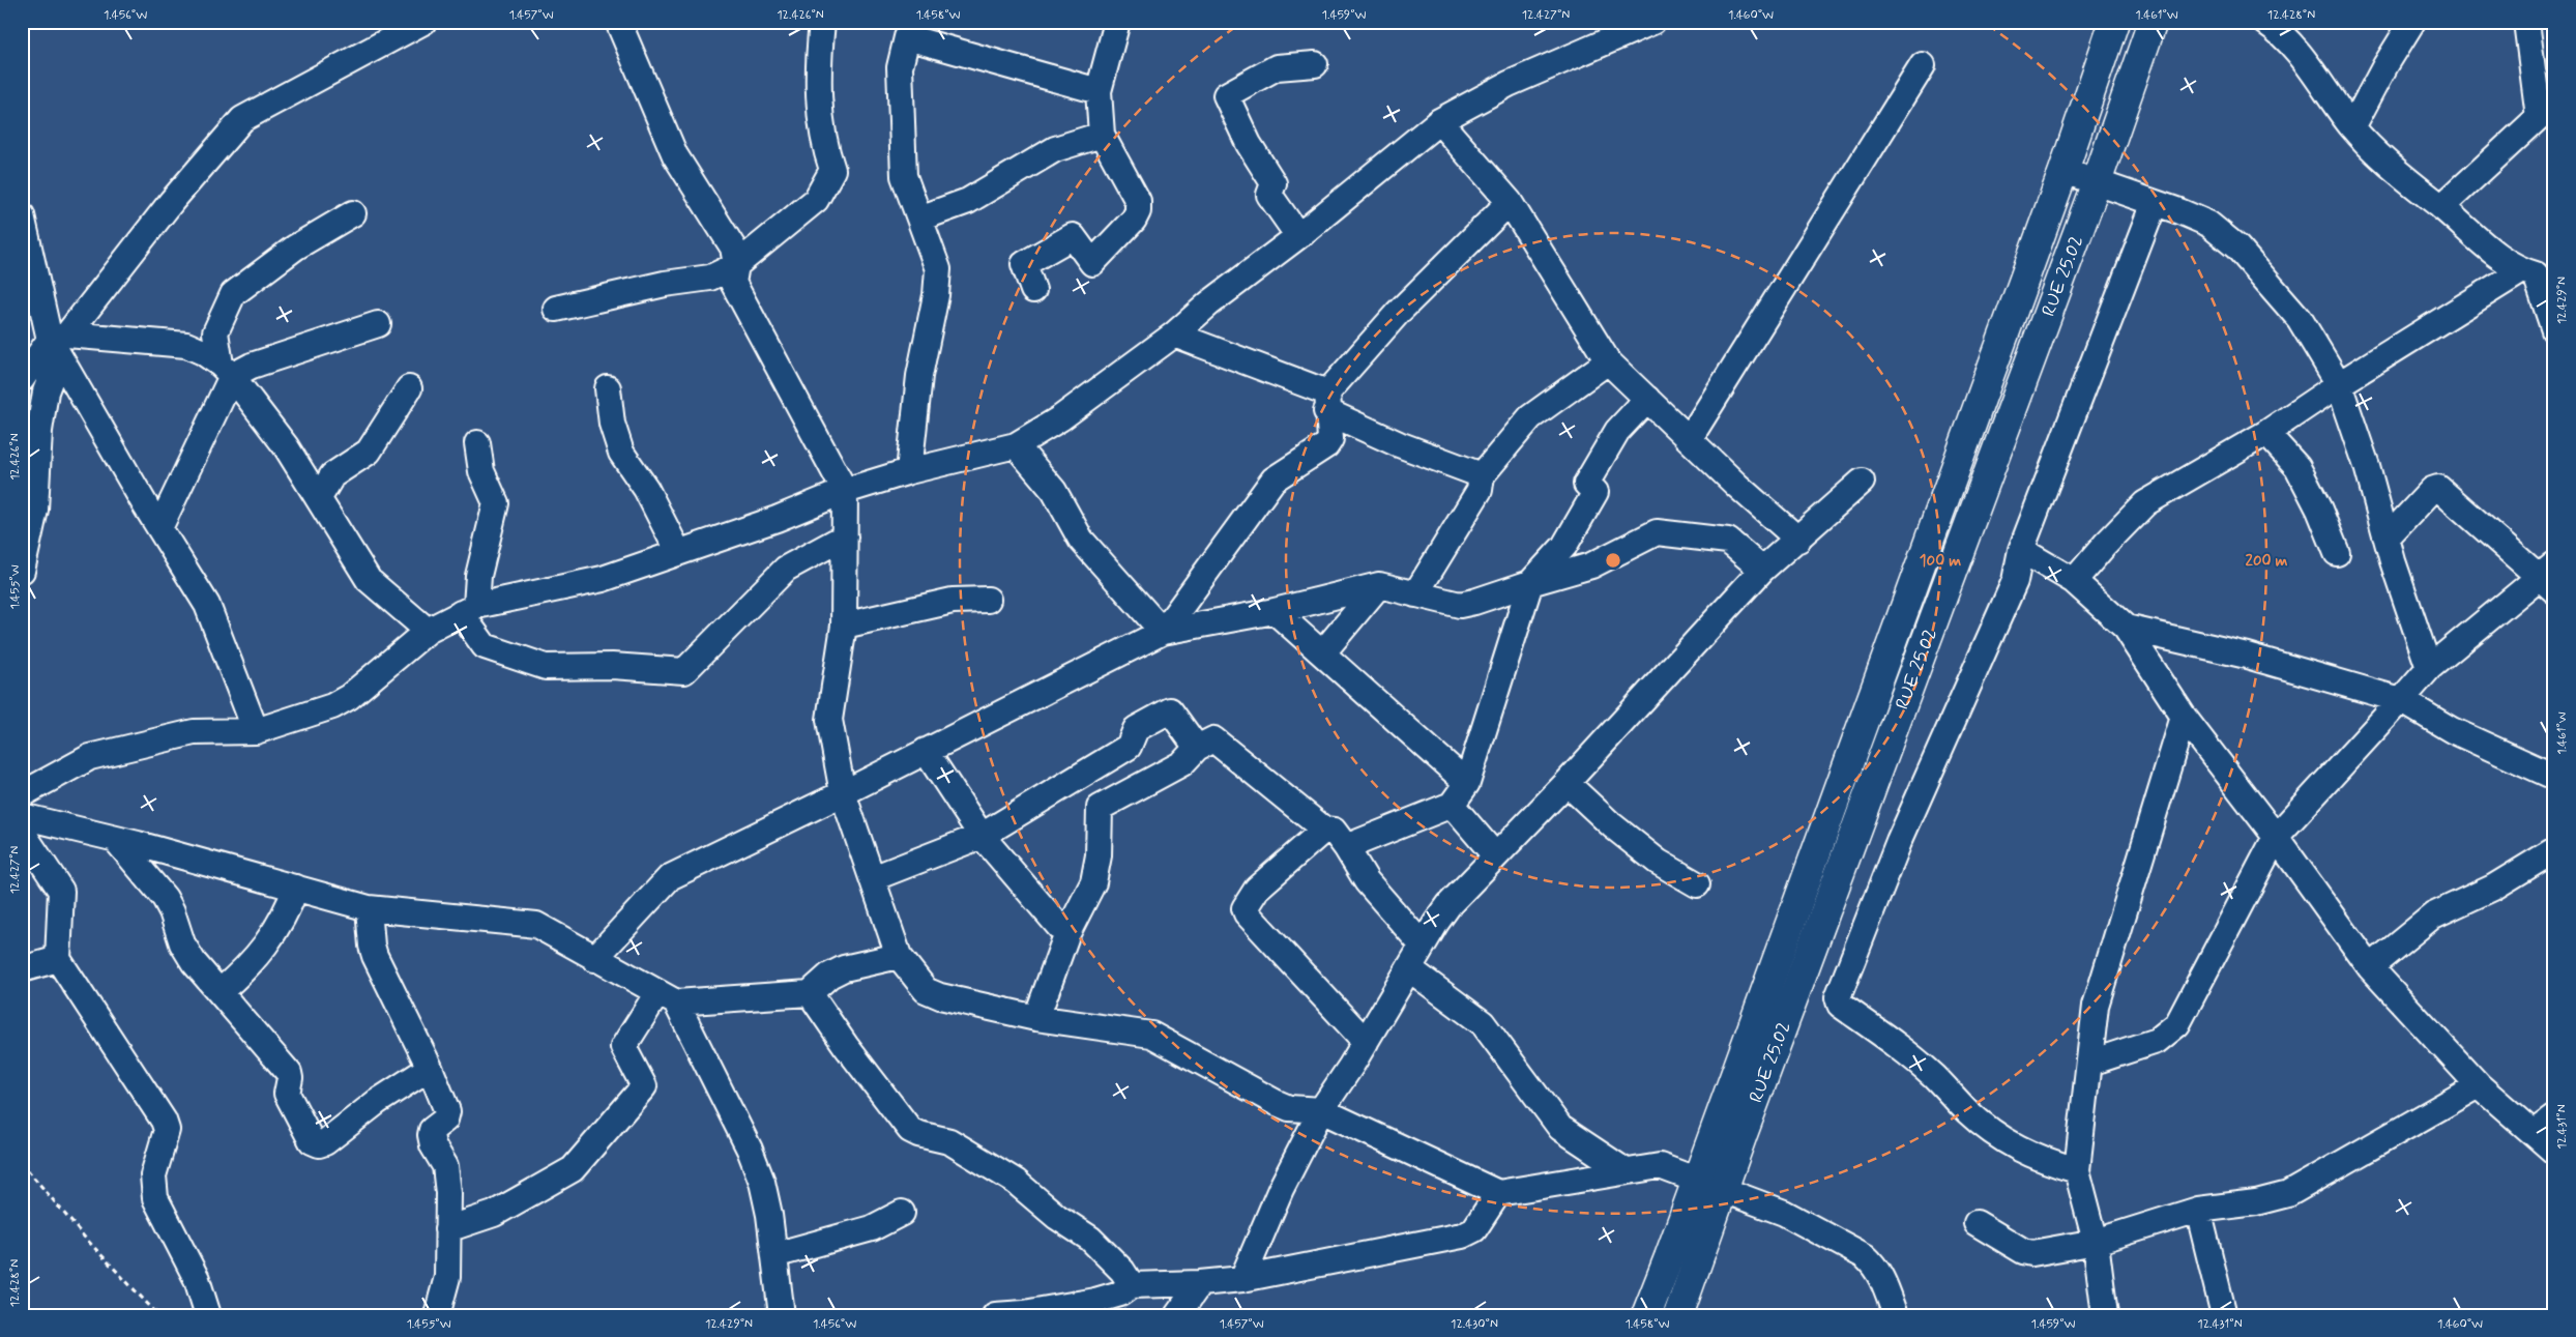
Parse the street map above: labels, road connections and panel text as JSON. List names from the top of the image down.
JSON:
{
  "streets": {
    "main road": ["RUE 25.02"]
  },
  "coordinates": [
    "1.456°W",
    "1.457°W",
    "12.426°N",
    "1.458°W",
    "1.459°W",
    "12.427°N",
    "1.460°W",
    "1.461°W",
    "12.428°N",
    "12.429°N",
    "1.455°W",
    "12.431°N",
    "12.430°N"
  ],
  "rings": ["100 m", "200 m"]
}
